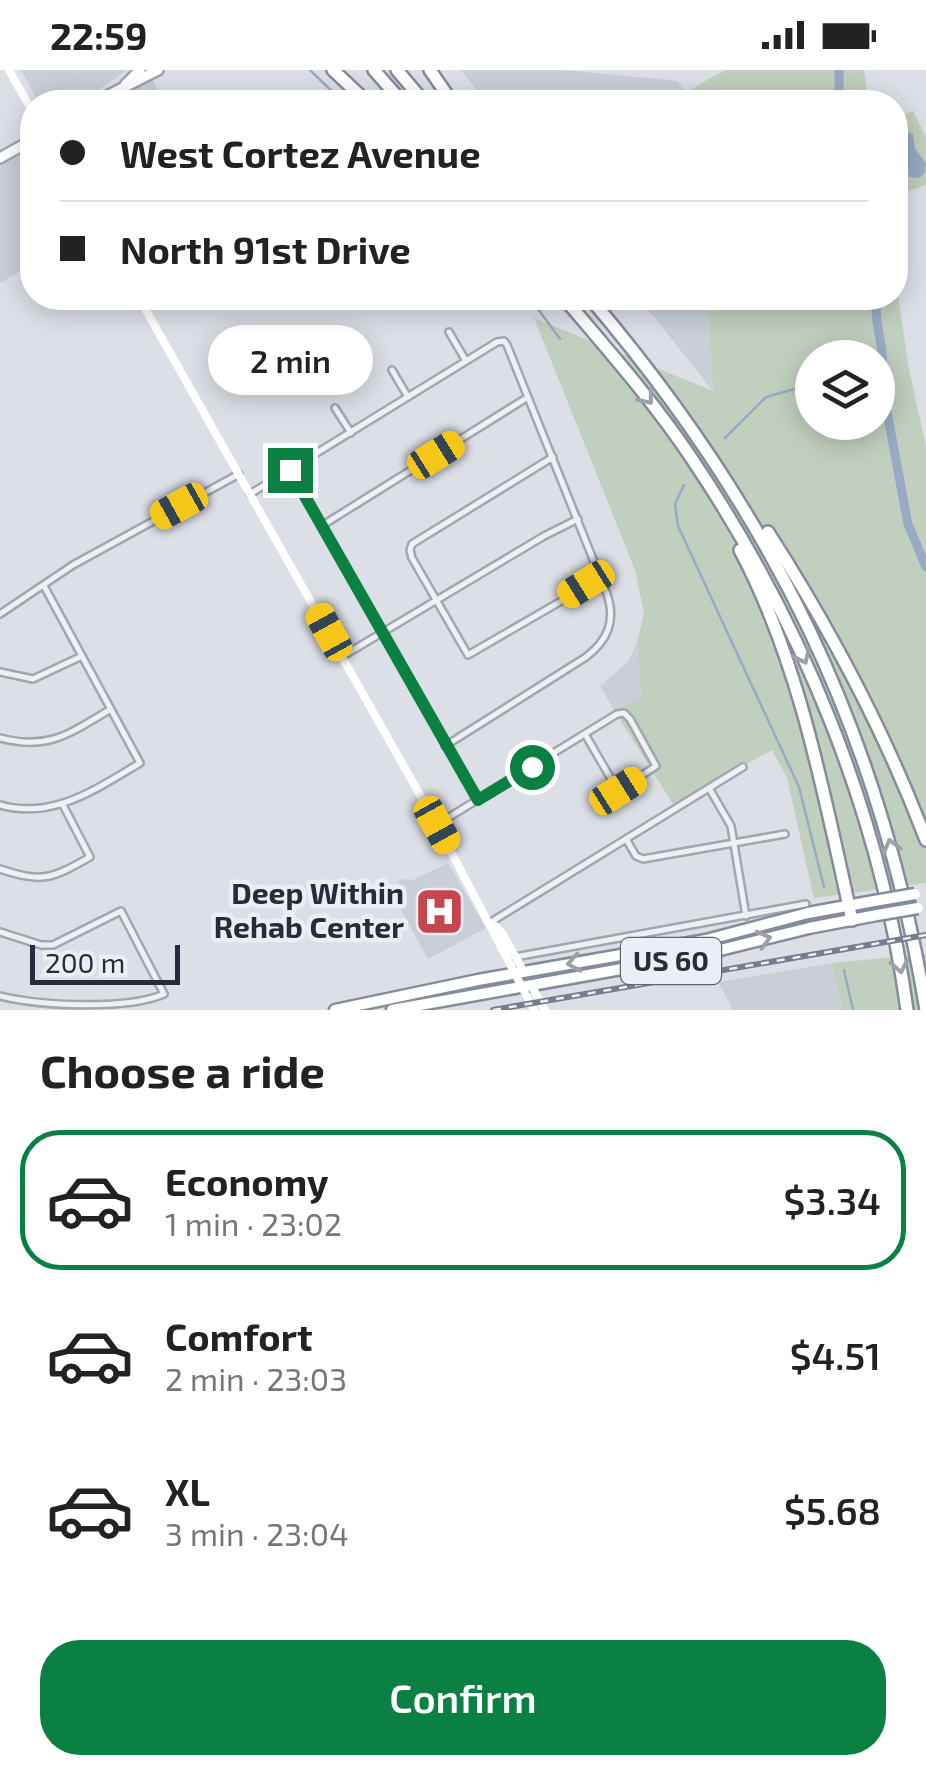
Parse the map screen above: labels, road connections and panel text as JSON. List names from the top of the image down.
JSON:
{
  "streets": {
    "highway": ["US 60"]
  },
  "places": {
    "hospital": ["Deep Within Rehab Center"]
  },
  "scale_bar": "200 m",
  "page": {
    "status": "22:59",
    "banner": ["West Cortez Avenue", "North 91st Drive"],
    "bubble": "2 min",
    "scale": "200 m",
    "heading": "Choose a ride",
    "list": [
      {
        "name": "Economy",
        "note": "1 min · 23:02",
        "value": "$3.34"
      },
      {
        "name": "Comfort",
        "note": "2 min · 23:03",
        "value": "$4.51"
      },
      {
        "name": "XL",
        "note": "3 min · 23:04",
        "value": "$5.68"
      }
    ],
    "buttons": "Confirm"
  }
}
